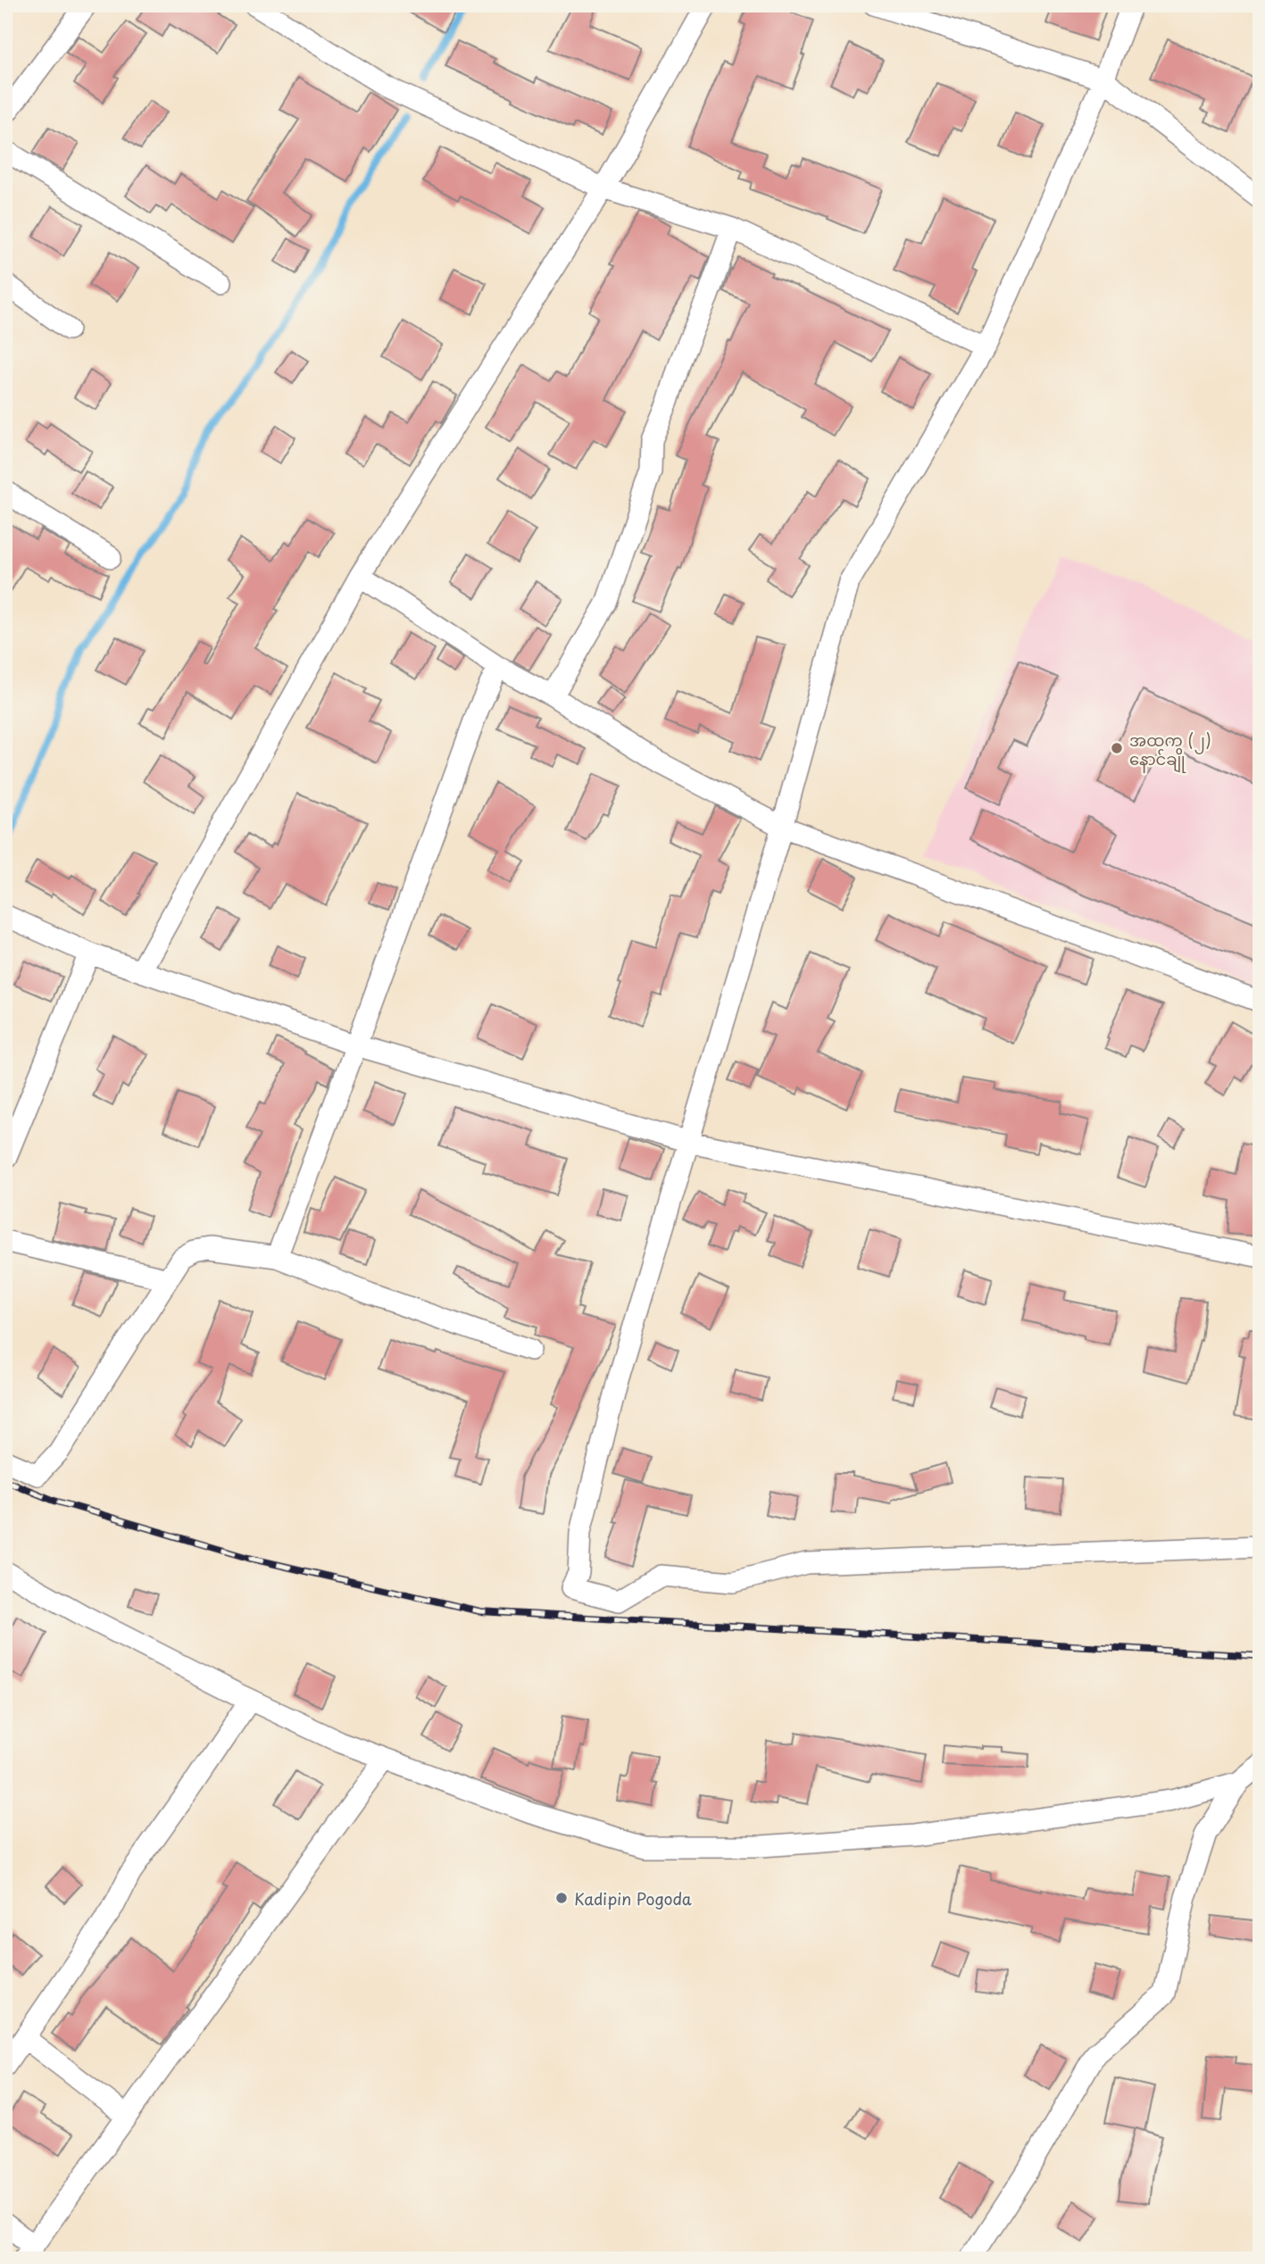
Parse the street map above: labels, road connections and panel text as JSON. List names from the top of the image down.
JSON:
{
  "places": ["အထက (၂) နောင်ချို", "Kadipin Pogoda"]
}
